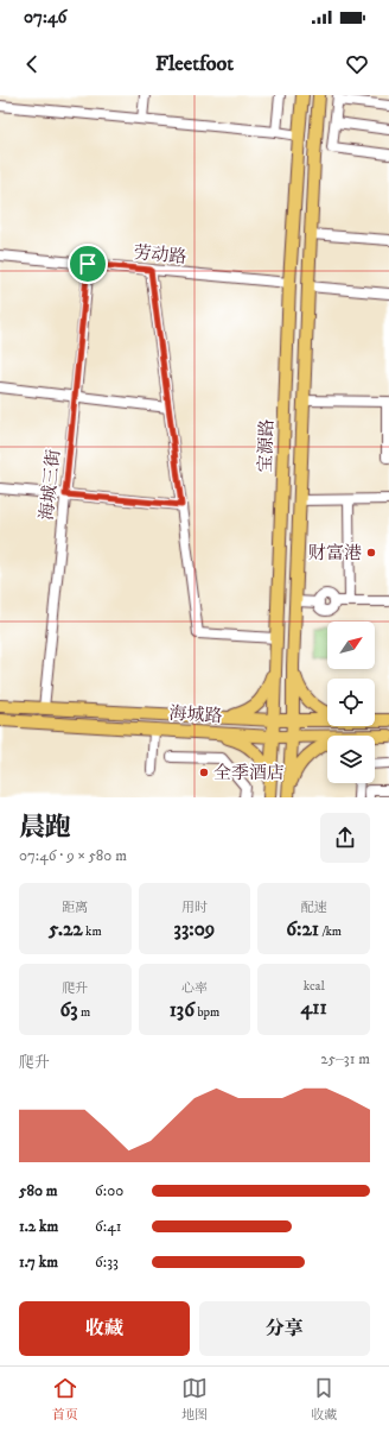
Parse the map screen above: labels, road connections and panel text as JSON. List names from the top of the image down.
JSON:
{
  "streets": {
    "main road": ["宝源路", "海城路"],
    "street": ["劳动路", "海城三街"]
  },
  "crossings": [
    ["劳动路", "宝源路"],
    ["劳动路", "海城三街"],
    ["宝源路", "海城路"],
    ["海城三街", "海城路"]
  ],
  "places": ["财富港", "全季酒店"],
  "north": "top right",
  "page": {
    "status": "07:46",
    "header": "Fleetfoot",
    "heading": ["晨跑", "07:46 · 9 × 580 m"],
    "stats": [
      ["距离", "5.22 km"],
      ["用时", "33:09"],
      ["配速", "6:21 /km"],
      ["爬升", "63 m"],
      ["心率", "136 bpm"],
      ["kcal", "411"]
    ],
    "chart": ["爬升", "25–31 m"],
    "list": [
      {
        "name": "580 m",
        "note": "6:00"
      },
      {
        "name": "1.2 km",
        "note": "6:41"
      },
      {
        "name": "1.7 km",
        "note": "6:33"
      }
    ],
    "buttons": ["收藏", "分享"],
    "tabs": ["首页", "地图", "收藏"]
  }
}
